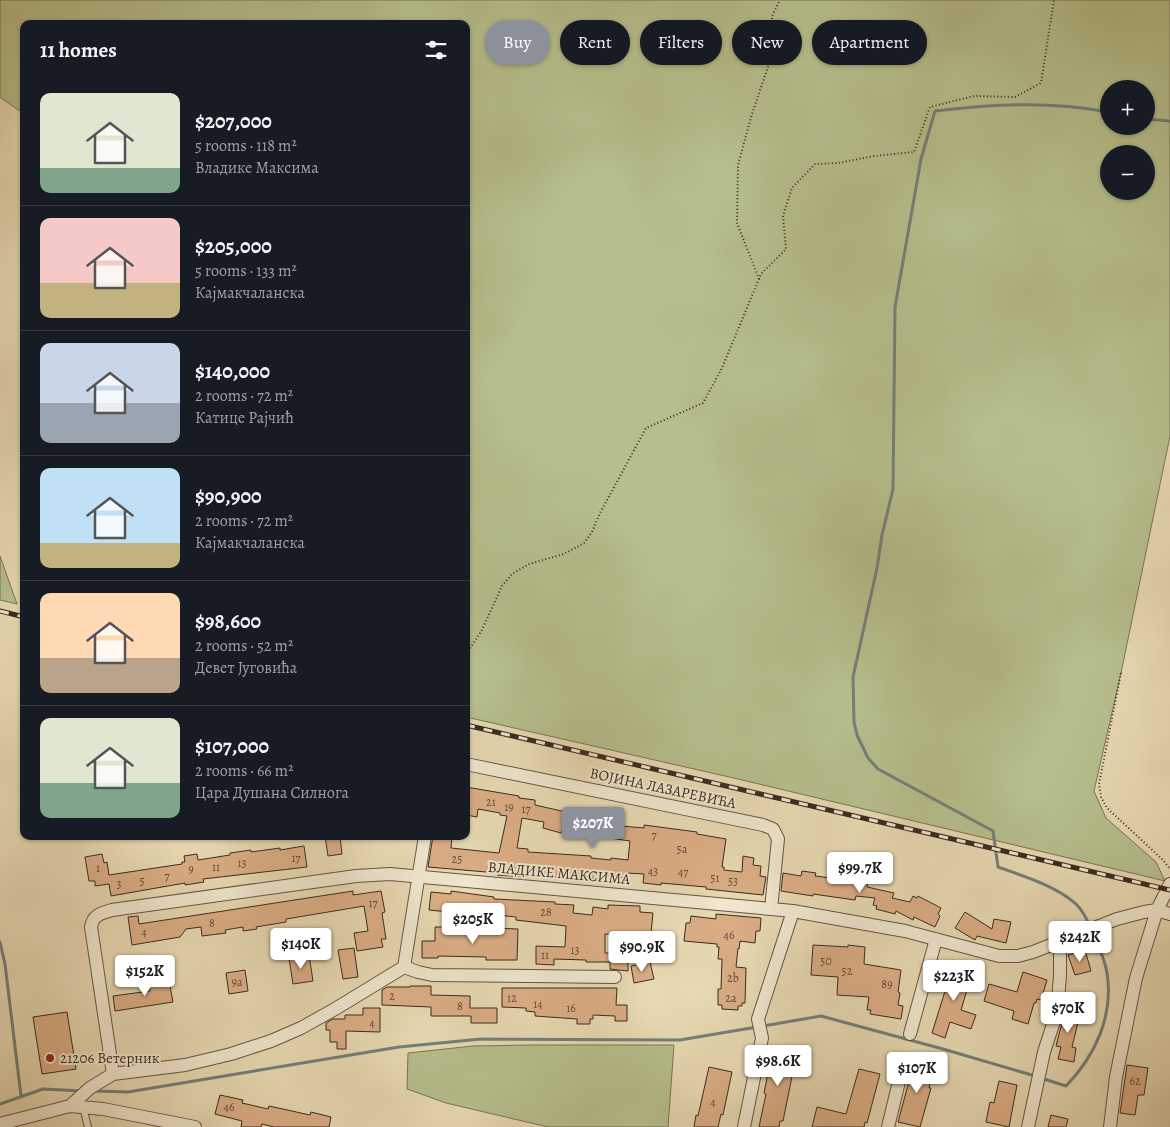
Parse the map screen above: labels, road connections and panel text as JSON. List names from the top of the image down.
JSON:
{
  "streets": {
    "street": ["ВОЈИНА ЛАЗАРЕВИЋА", "ВЛАДИКЕ МАКСИМА"]
  },
  "crossings": [
    ["ВОЈИНА ЛАЗАРЕВИЋА", "ВЛАДИКЕ МАКСИМА"]
  ],
  "places": ["21206 Ветерник"],
  "house_numbers": [
    "21",
    "19",
    "17",
    "7",
    "5a",
    "17",
    "25",
    "13",
    "11",
    "1",
    "9",
    "43",
    "47",
    "7",
    "51",
    "5",
    "53",
    "3",
    "17",
    "28",
    "8",
    "4",
    "46",
    "13",
    "11",
    "50",
    "52",
    "2b",
    "9a",
    "89",
    "2",
    "12",
    "2a",
    "14",
    "8",
    "16",
    "4",
    "62",
    "4",
    "46"
  ],
  "page": {
    "chip": [
      "Buy",
      "Rent",
      "Filters",
      "New",
      "Apartment"
    ],
    "heading": "11 homes",
    "map_buttons": ["+", "−"],
    "list": [
      {
        "name": "$207,000",
        "note": "5 rooms · 118 m² · Владике Максима"
      },
      {
        "name": "$205,000",
        "note": "5 rooms · 133 m² · Кајмакчаланска"
      },
      {
        "name": "$140,000",
        "note": "2 rooms · 72 m² · Катице Рајчић"
      },
      {
        "name": "$90,900",
        "note": "2 rooms · 72 m² · Кајмакчаланска"
      },
      {
        "name": "$98,600",
        "note": "2 rooms · 52 m² · Девет Југовића"
      },
      {
        "name": "$107,000",
        "note": "2 rooms · 66 m² · Цара Душана Силнога"
      }
    ],
    "price": [
      "$207K",
      "$99.7K",
      "$205K",
      "$242K",
      "$140K",
      "$90.9K",
      "$152K",
      "$223K",
      "$70K",
      "$98.6K",
      "$107K"
    ]
  }
}
